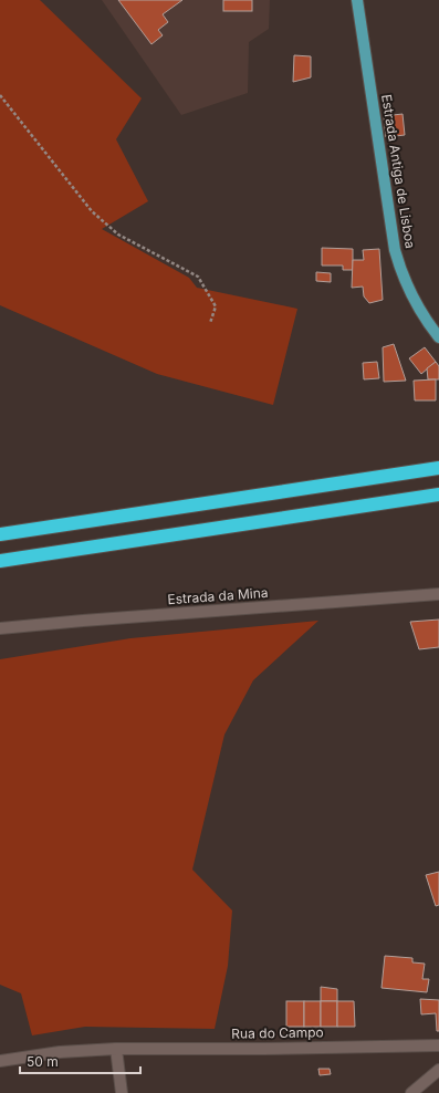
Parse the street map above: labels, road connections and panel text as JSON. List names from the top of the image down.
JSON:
{
  "streets": {
    "main road": ["Estrada Antiga de Lisboa"],
    "street": ["Estrada da Mina", "Rua do Campo"]
  },
  "scale_bar": "50 m"
}
